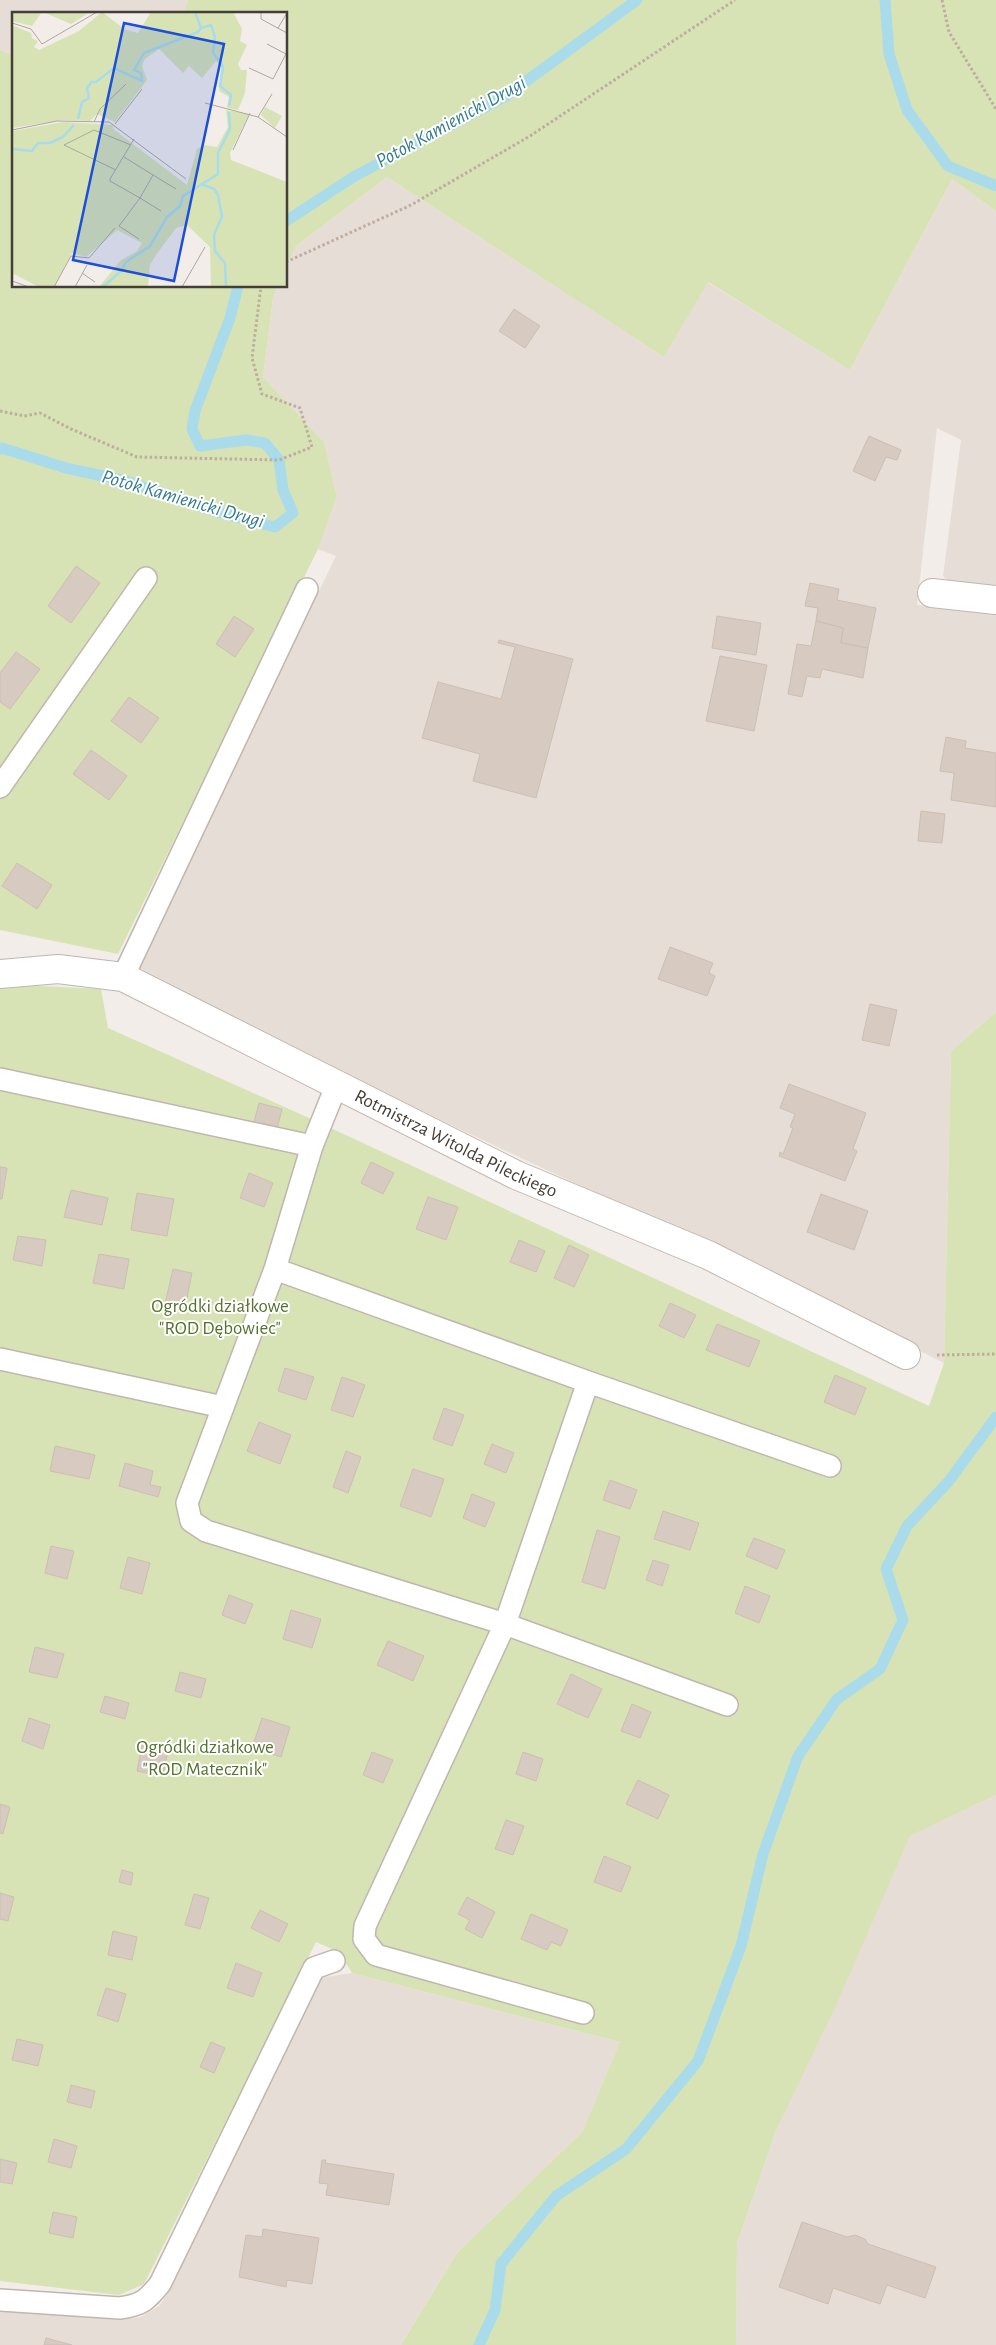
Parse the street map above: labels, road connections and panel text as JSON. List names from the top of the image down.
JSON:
{
  "streets": {
    "street": ["Rotmistrza Witolda Pileckiego"]
  },
  "water": ["Potok Kamienicki Drugi"],
  "parks": ["Ogródki działkowe \"ROD Dębowiec\"", "Ogródki działkowe \"ROD Matecznik\""]
}
